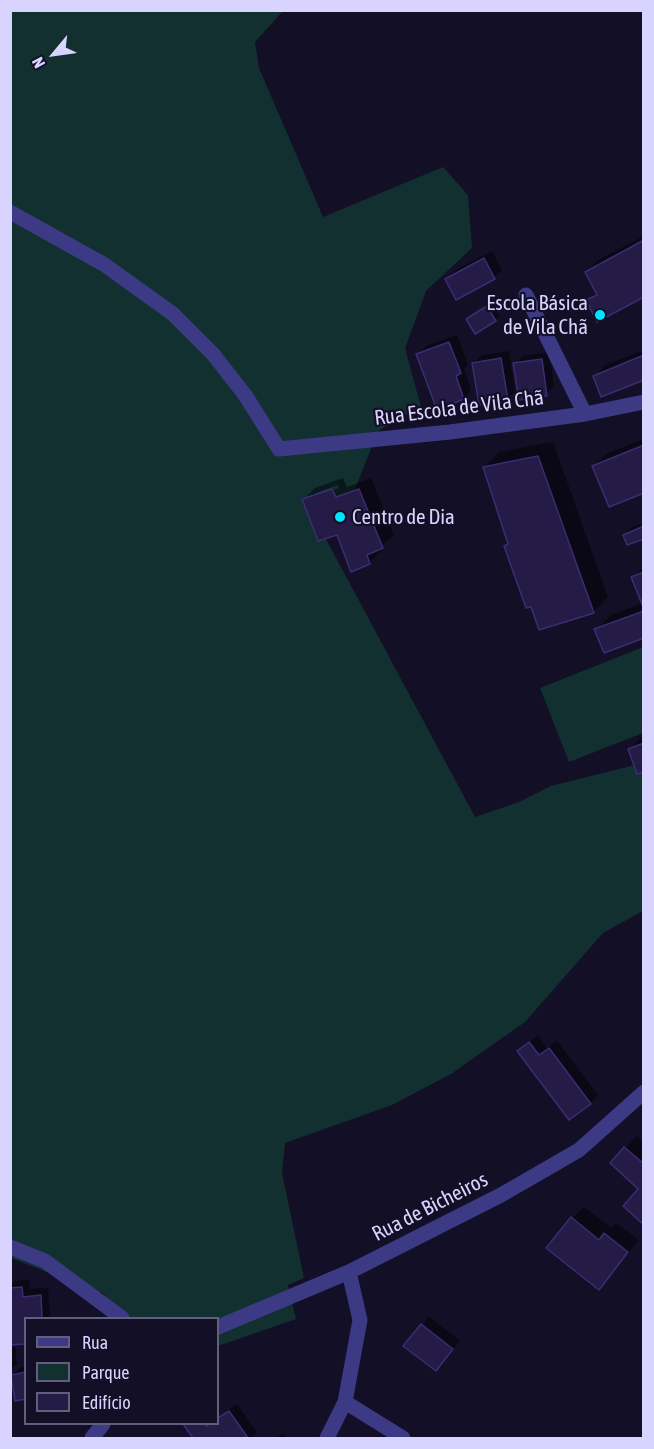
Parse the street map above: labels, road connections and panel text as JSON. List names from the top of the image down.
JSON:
{
  "streets": {
    "street": ["Rua Escola de Vila Chã", "Rua de Bicheiros"]
  },
  "places": ["Escola Básica de Vila Chã", "Centro de Dia"],
  "legend": ["Rua", "Parque", "Edifício"],
  "north": "bottom left"
}
